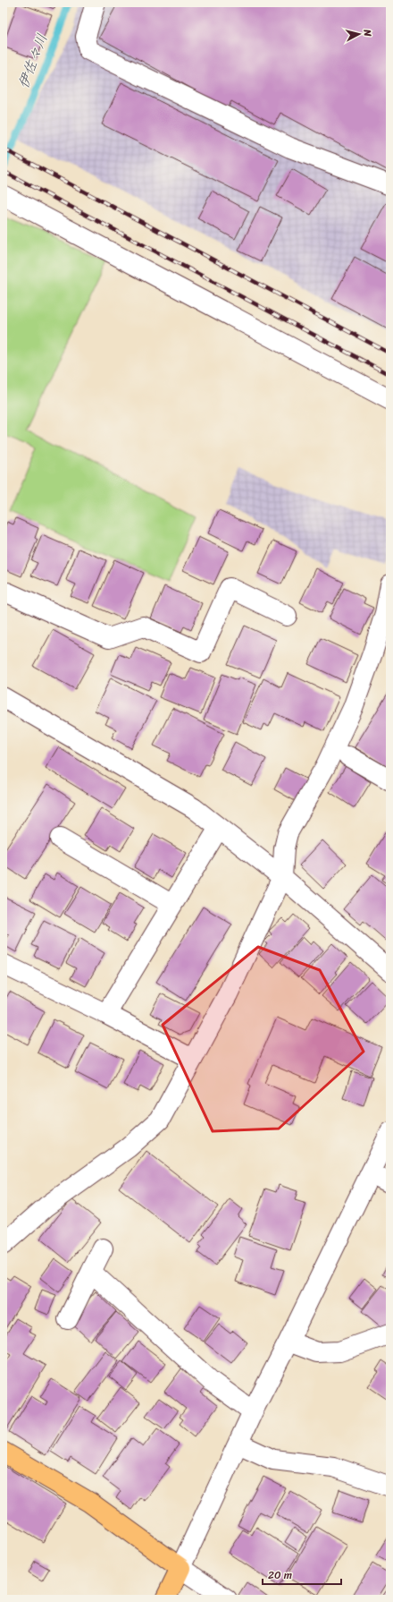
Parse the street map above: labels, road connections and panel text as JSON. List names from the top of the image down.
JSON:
{
  "water": ["伊佐々川"],
  "scale_bar": "20 m",
  "north": "right"
}
